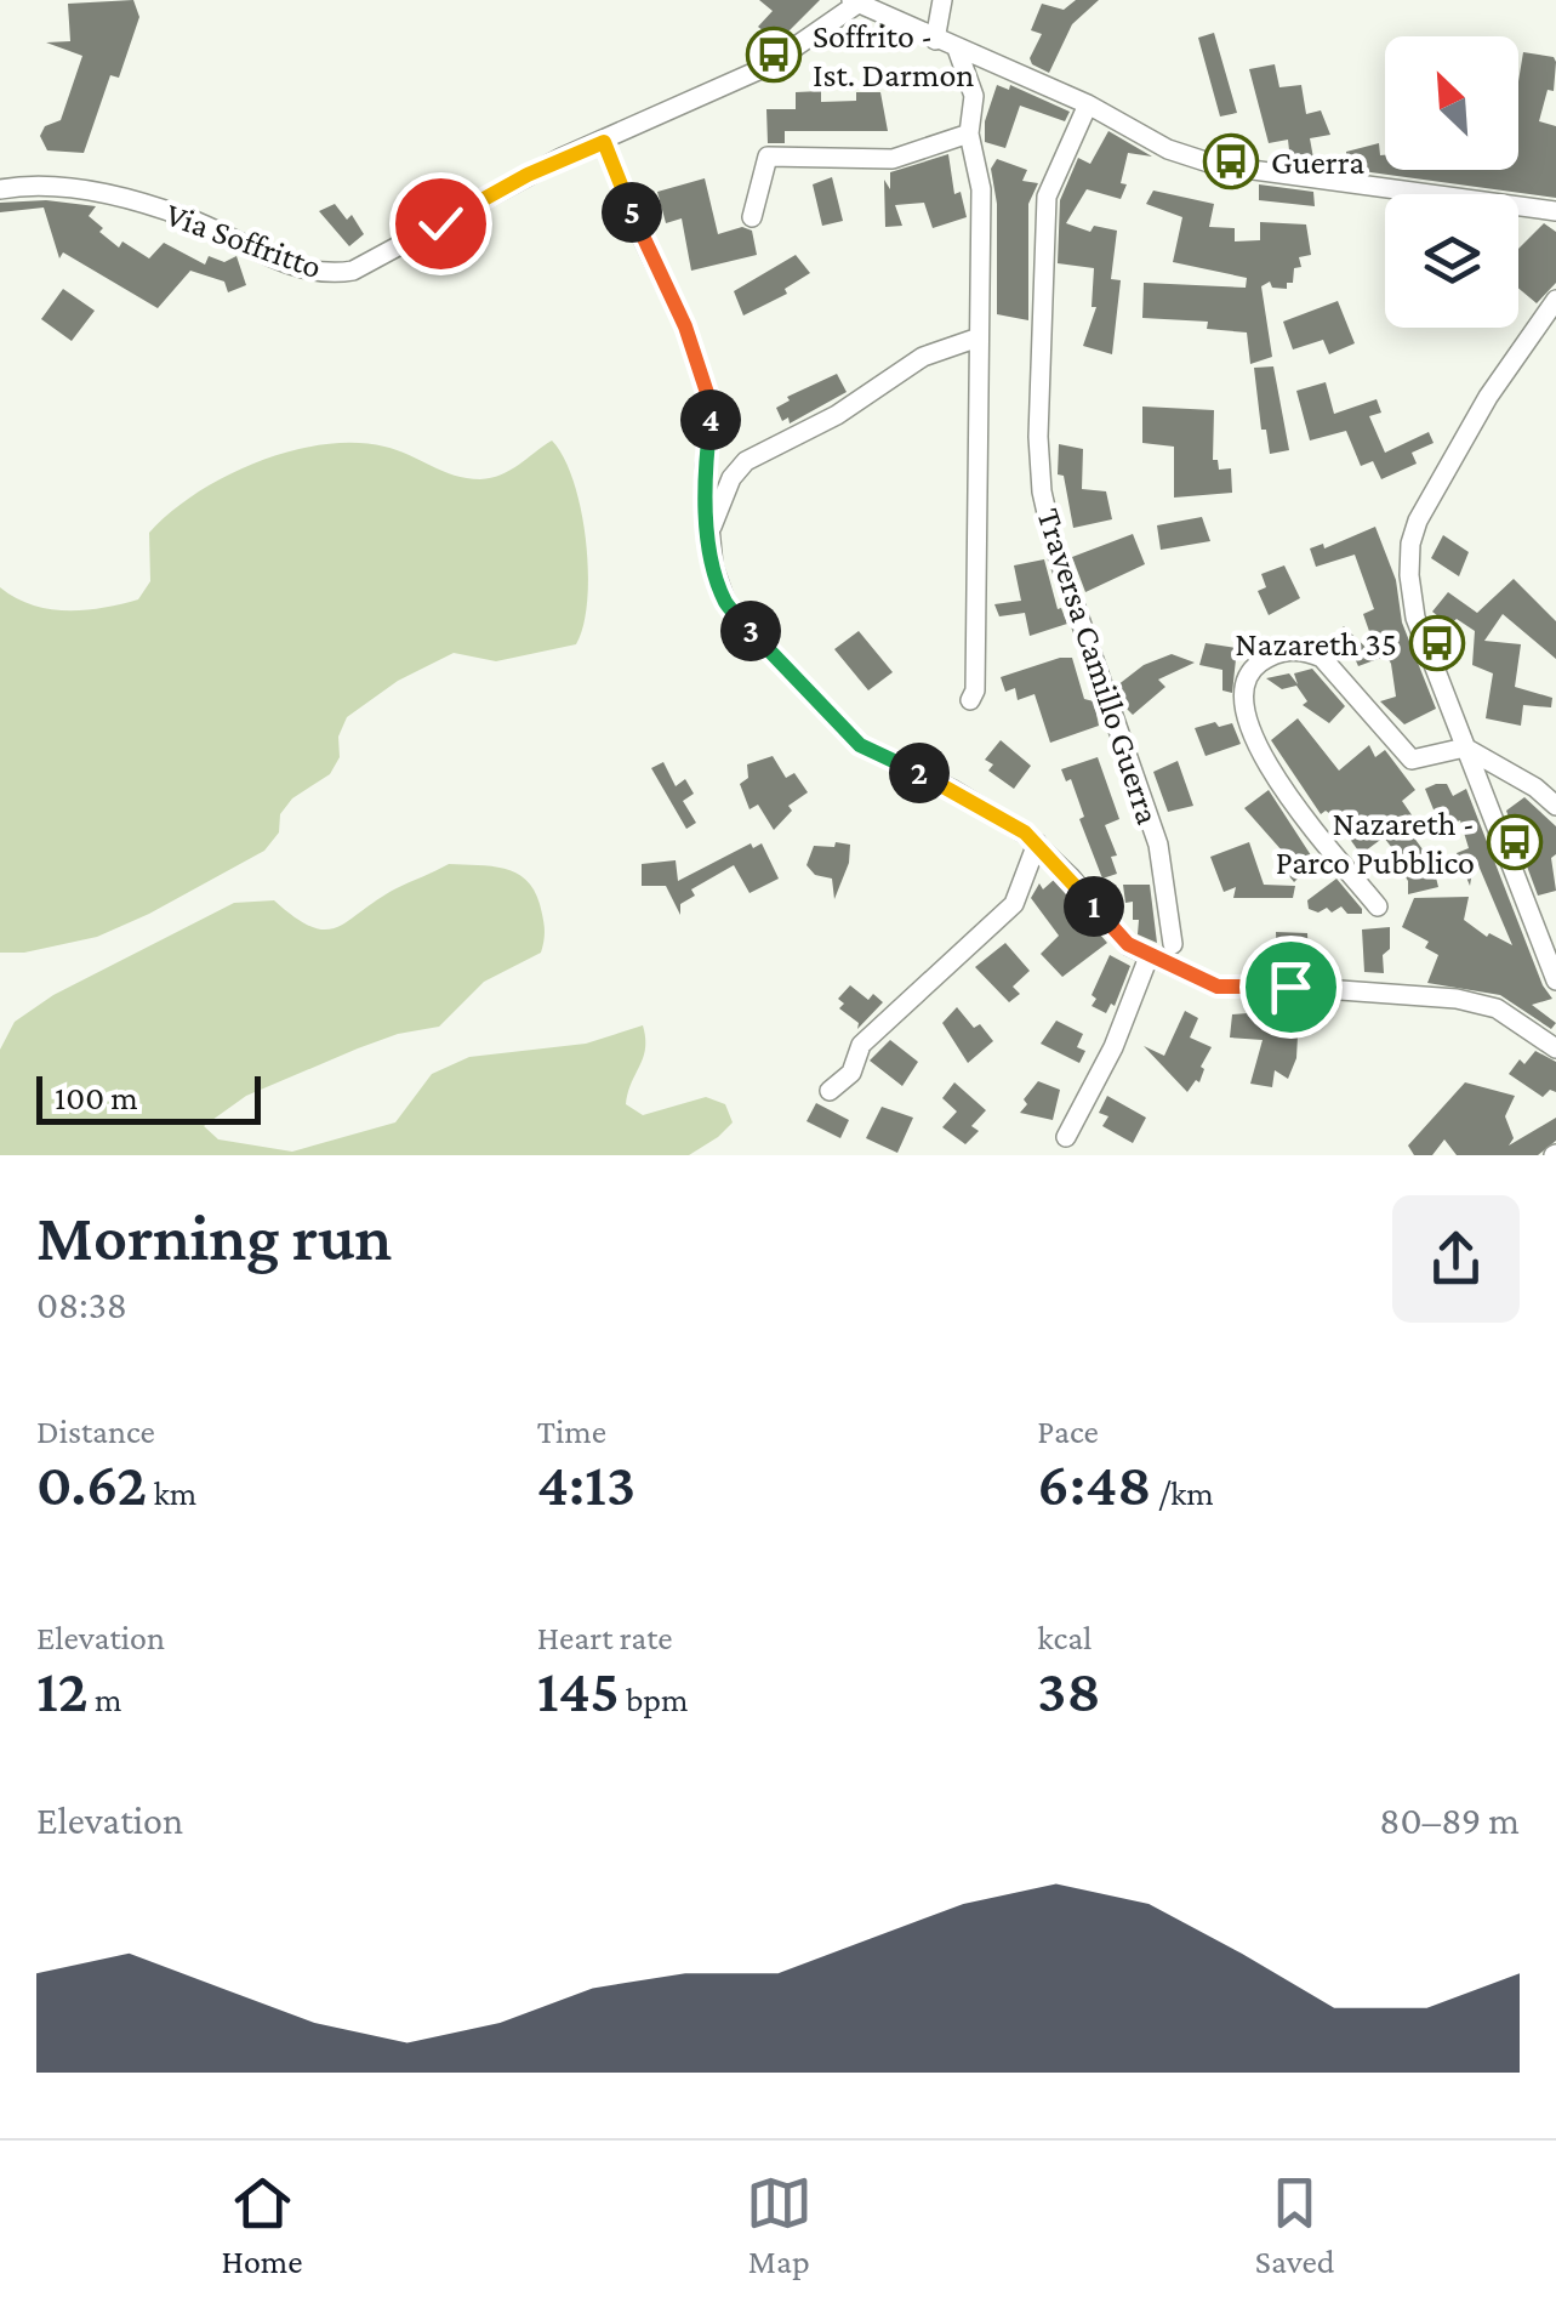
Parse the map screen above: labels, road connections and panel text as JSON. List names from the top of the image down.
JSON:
{
  "streets": {
    "street": ["Via Soffritto", "Traversa Camillo Guerra"]
  },
  "places": {
    "bus stop": [
      "Soffrito - Ist. Darmon",
      "Guerra",
      "Nazareth 35",
      "Nazareth - Parco Pubblico"
    ]
  },
  "scale_bar": "100 m",
  "north": "top left",
  "page": {
    "pins": [
      "5",
      "4",
      "3",
      "2",
      "1"
    ],
    "scale": "100 m",
    "heading": ["Morning run", "08:38"],
    "stats": [
      ["Distance", "0.62 km"],
      ["Time", "4:13"],
      ["Pace", "6:48 /km"],
      ["Elevation", "12 m"],
      ["Heart rate", "145 bpm"],
      ["kcal", "38"]
    ],
    "chart": ["Elevation", "80–89 m"],
    "tabs": ["Home", "Map", "Saved"]
  }
}
